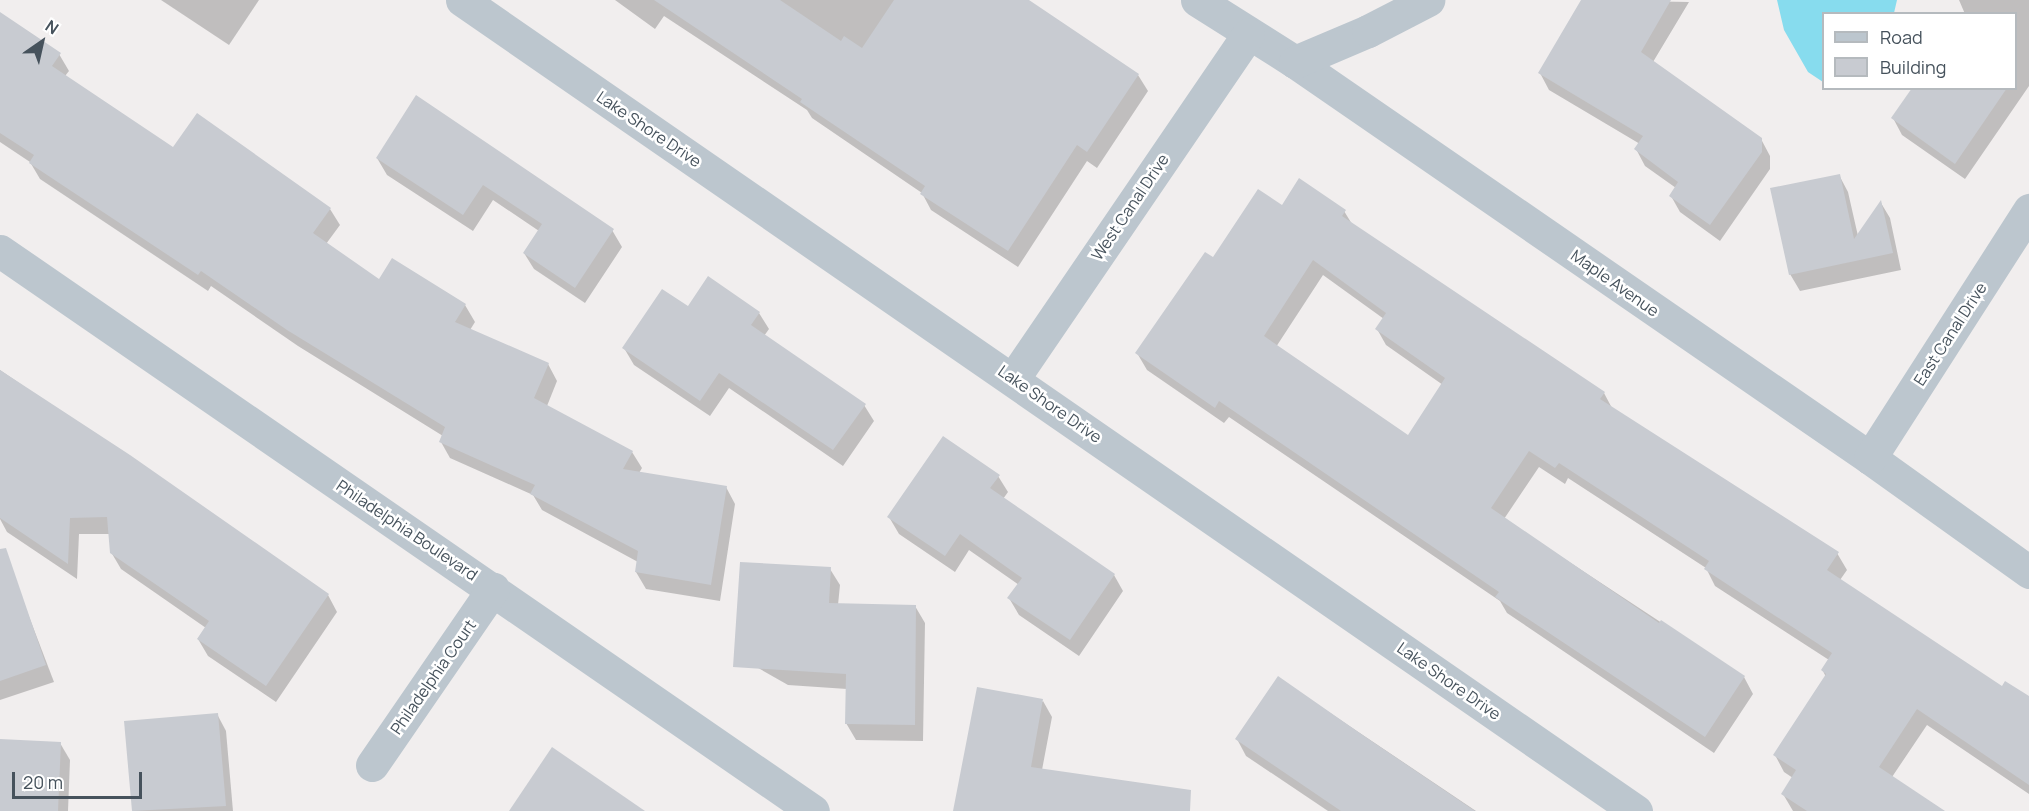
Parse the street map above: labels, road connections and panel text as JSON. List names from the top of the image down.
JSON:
{
  "streets": {
    "street": [
      "Lake Shore Drive",
      "West Canal Drive",
      "Maple Avenue",
      "East Canal Drive",
      "Philadelphia Boulevard",
      "Philadelphia Court"
    ]
  },
  "crossings": [
    ["Lake Shore Drive", "West Canal Drive"],
    ["West Canal Drive", "Maple Avenue"],
    ["Maple Avenue", "East Canal Drive"],
    ["Philadelphia Boulevard", "Philadelphia Court"]
  ],
  "legend": ["Road", "Building"],
  "scale_bar": "20 m",
  "north": "top right"
}
